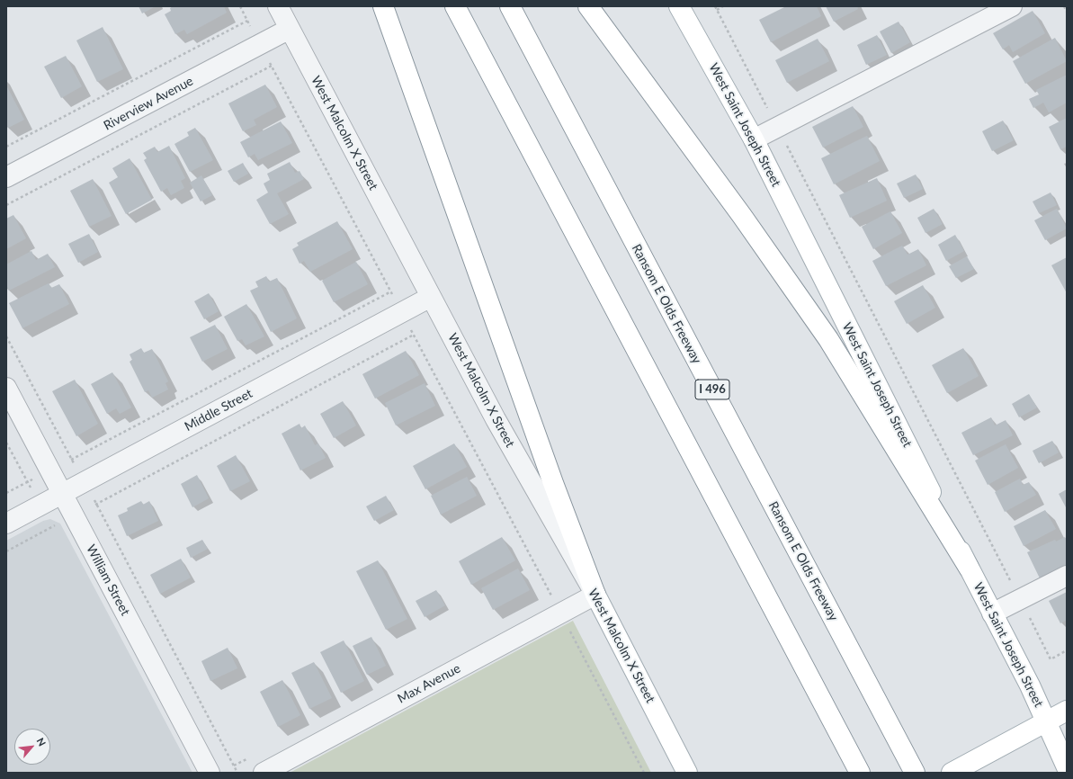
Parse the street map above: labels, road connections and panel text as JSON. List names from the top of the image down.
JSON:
{
  "streets": {
    "main road": [
      "West Saint Joseph Street",
      "West Malcolm X Street",
      "Ransom E Olds Freeway",
      "I 496"
    ],
    "street": [
      "Riverview Avenue",
      "Middle Street",
      "William Street",
      "Max Avenue"
    ]
  },
  "crossings": [
    ["Riverview Avenue", "West Malcolm X Street"],
    ["West Malcolm X Street", "Middle Street"],
    ["West Malcolm X Street", "Max Avenue"],
    ["Middle Street", "William Street"]
  ],
  "north": "top right"
}
